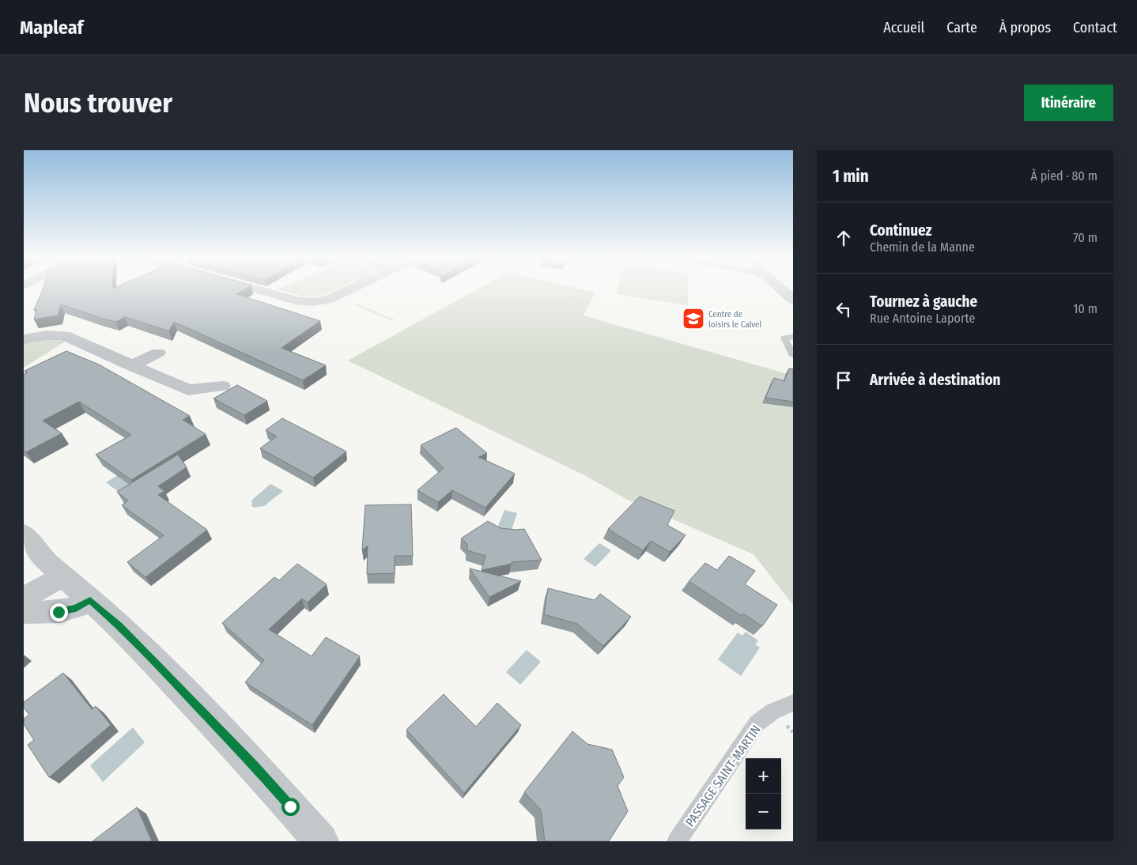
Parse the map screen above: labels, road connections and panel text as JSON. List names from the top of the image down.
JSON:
{
  "streets": {
    "lane": ["PASSAGE SAINT-MARTIN"]
  },
  "places": {
    "school or university": ["Centre de loisirs le Calvel"]
  },
  "page": {
    "header": "Mapleaf",
    "nav": [
      "Accueil",
      "Carte",
      "À propos",
      "Contact"
    ],
    "buttons": "Itinéraire",
    "title": "Nous trouver",
    "heading": ["1 min", "À pied · 80 m"],
    "list": [
      ["Continuez", "Chemin de la Manne", "70 m"],
      ["Tournez à gauche", "Rue Antoine Laporte", "10 m"],
      "Arrivée à destination"
    ],
    "map_buttons": ["+", "−"]
  }
}
